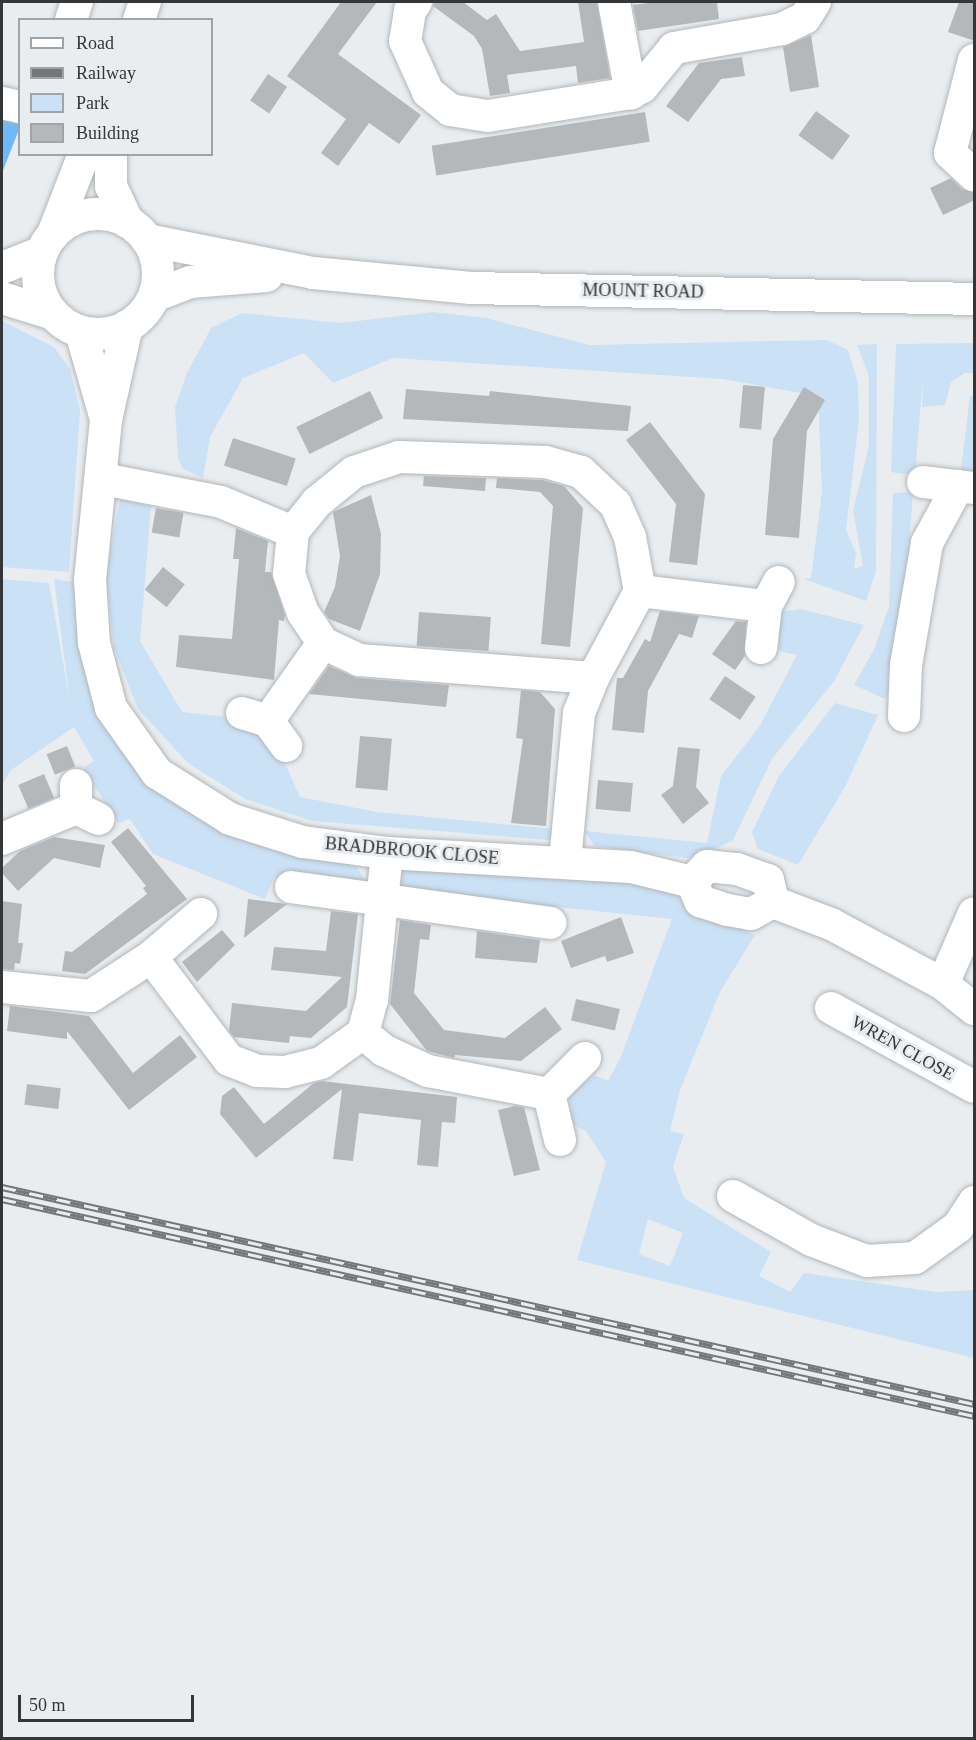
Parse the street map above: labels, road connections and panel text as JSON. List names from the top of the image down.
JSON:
{
  "streets": {
    "street": ["MOUNT ROAD", "BRADBROOK CLOSE", "WREN CLOSE"]
  },
  "crossings": [
    ["MOUNT ROAD", "BRADBROOK CLOSE"]
  ],
  "legend": [
    "Road",
    "Railway",
    "Park",
    "Building"
  ],
  "scale_bar": "50 m"
}
